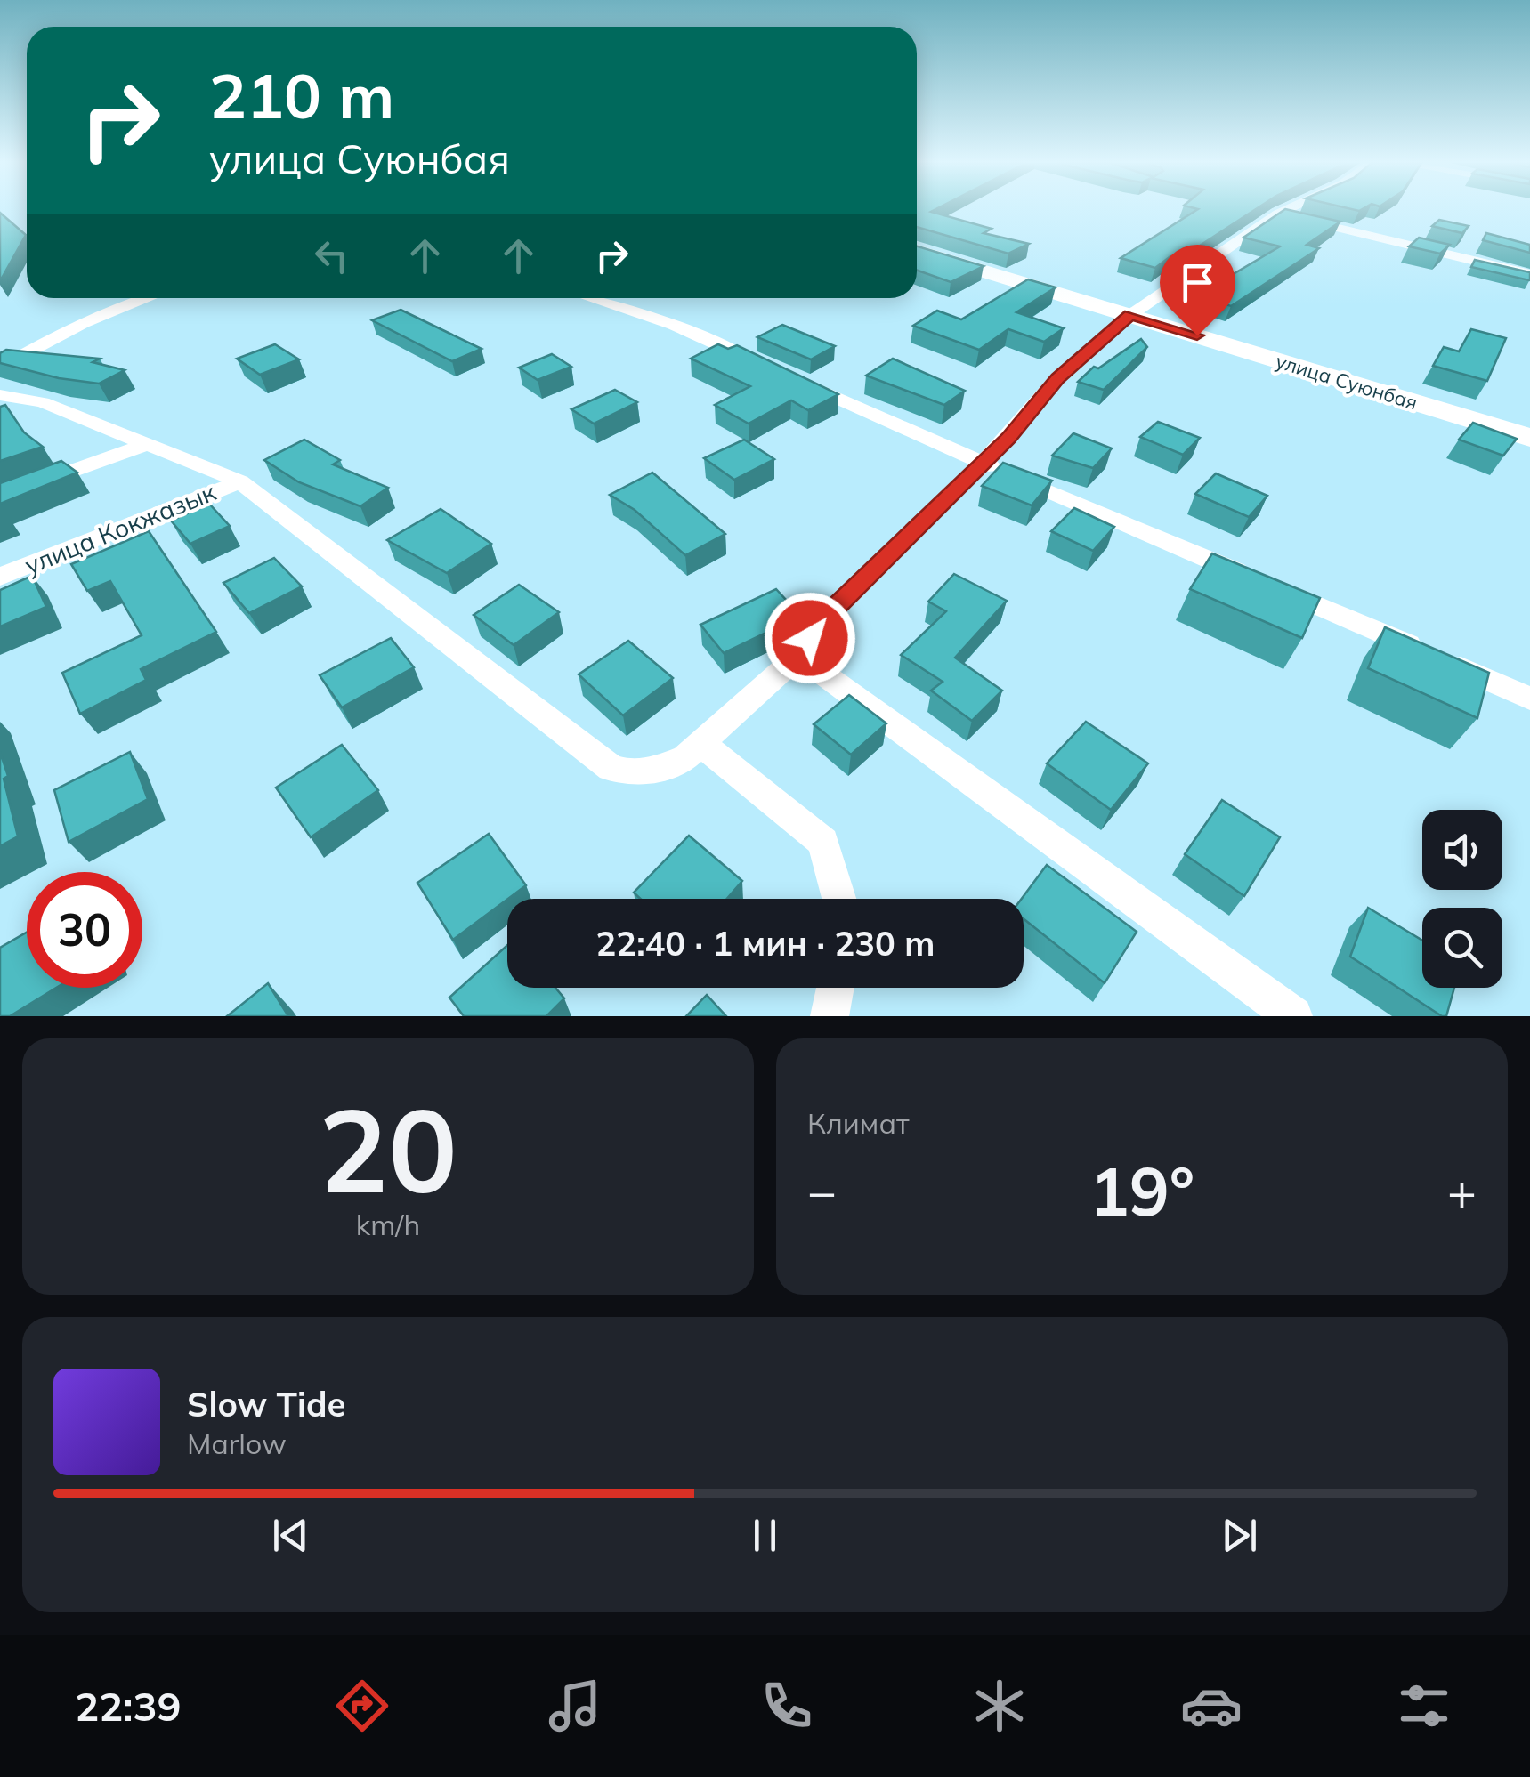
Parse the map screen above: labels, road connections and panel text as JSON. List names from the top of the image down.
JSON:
{
  "streets": {
    "main road": ["улица Суюнбая"],
    "street": ["улица Кокжазык"]
  },
  "page": {
    "turn": ["210 m", "улица Суюнбая"],
    "limit": "30",
    "trip": "22:40 · 1 мин · 230 m",
    "tile": [
      ["20", "km/h"],
      "Климат"
    ],
    "heat": ["−", "19°", "+"],
    "song": ["Slow Tide", "Marlow"],
    "tabs": "22:39"
  }
}
